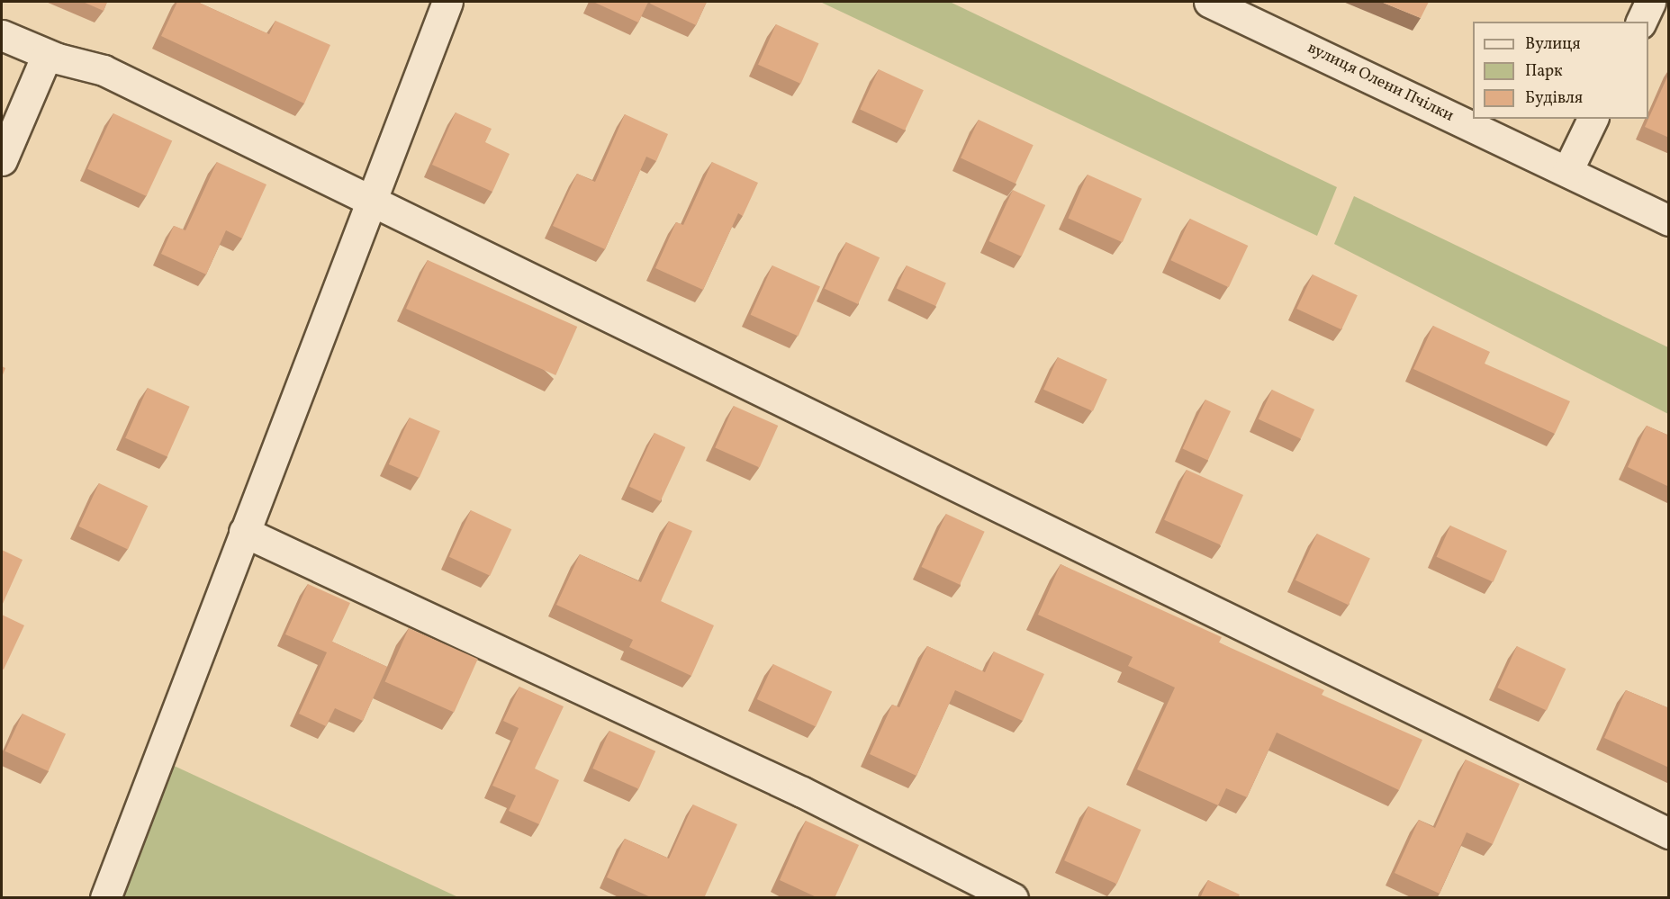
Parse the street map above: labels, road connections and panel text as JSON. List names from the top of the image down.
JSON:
{
  "streets": {
    "street": ["вулиця Олени Пчілки"]
  },
  "legend": ["Вулиця", "Парк", "Будівля"]
}
